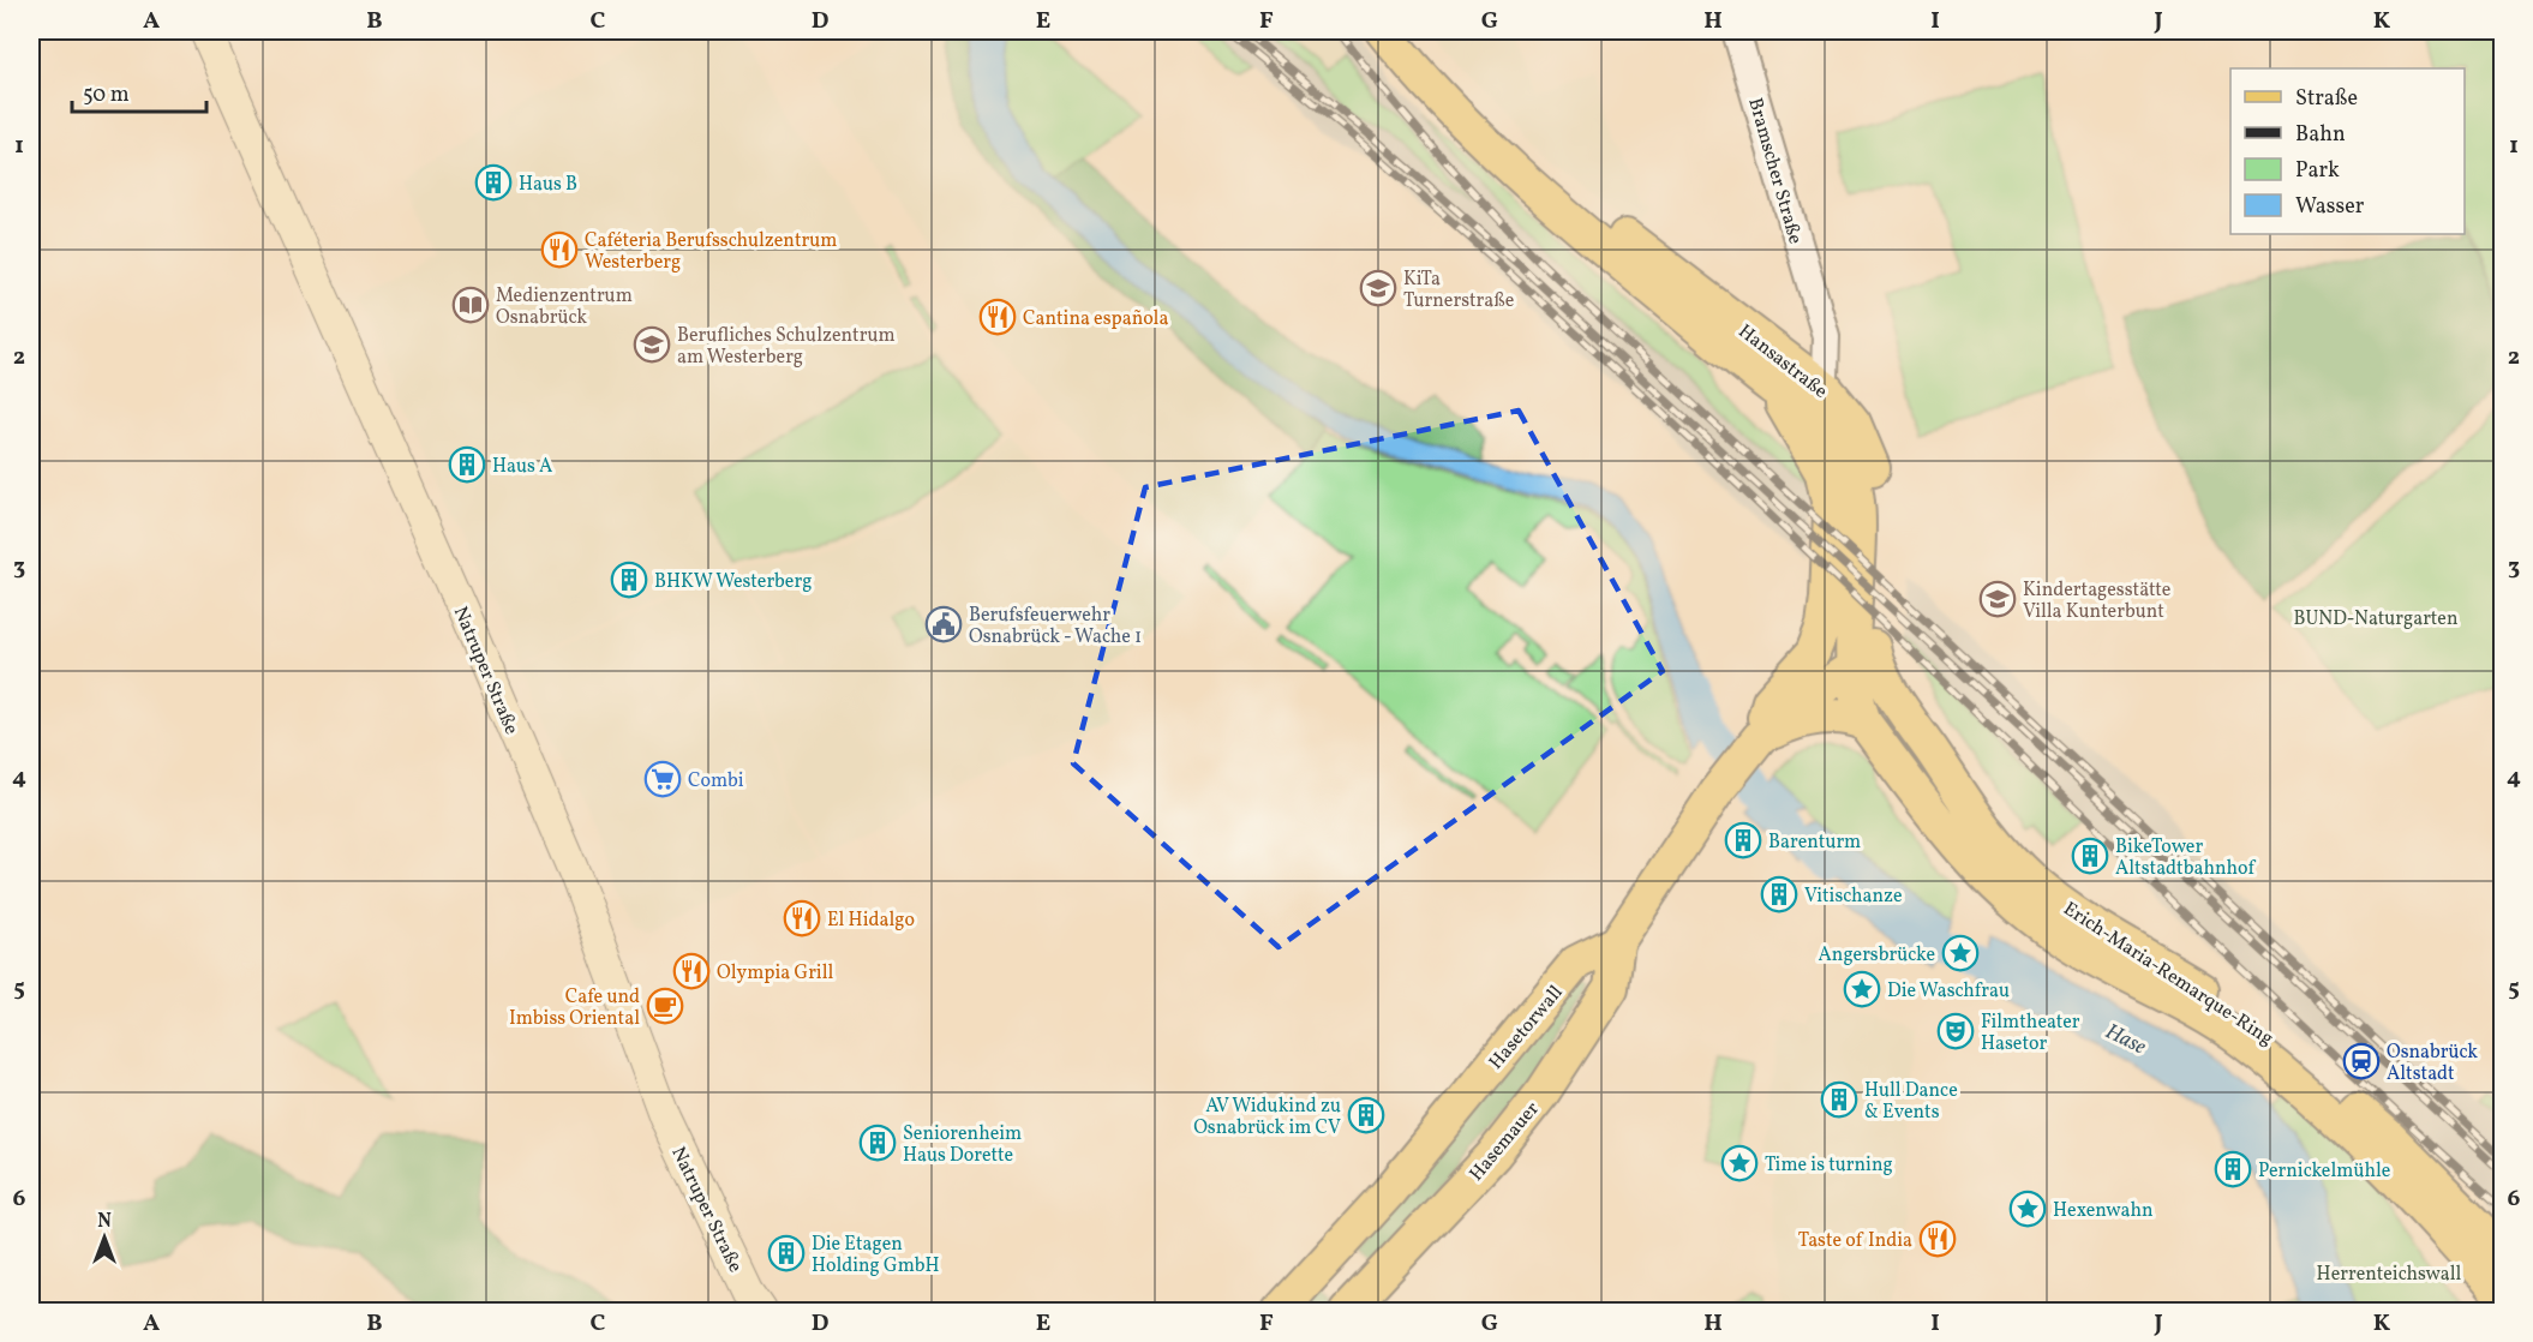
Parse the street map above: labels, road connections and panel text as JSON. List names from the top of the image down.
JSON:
{
  "streets": {
    "main road": [
      "Hansastraße",
      "Natruper Straße",
      "Erich-Maria-Remarque-Ring",
      "Hasetorwall",
      "Hasemauer"
    ],
    "street": ["Bramscher Straße"]
  },
  "crossings": [
    ["Bramscher Straße", "Hansastraße"],
    ["Hansastraße", "Erich-Maria-Remarque-Ring"],
    ["Hansastraße", "Hasetorwall"],
    ["Erich-Maria-Remarque-Ring", "Hasetorwall"],
    ["Hasetorwall", "Hasemauer"]
  ],
  "water": ["Hase"],
  "parks": ["BUND-Naturgarten", "Herrenteichswall"],
  "places": {
    "building": [
      "Haus B",
      "Haus A",
      "BHKW Westerberg",
      "Barenturm",
      "BikeTower Altstadtbahnhof",
      "Vitischanze",
      "Hull Dance & Events",
      "AV Widukind zu Osnabrück im CV",
      "Seniorenheim Haus Dorette",
      "Pernickelmühle",
      "Die Etagen Holding GmbH"
    ],
    "restaurant": [
      "Caféteria Berufsschulzentrum Westerberg",
      "Cantina española",
      "El Hidalgo",
      "Olympia Grill",
      "Taste of India"
    ],
    "school or university": ["KiTa Turnerstraße", "Berufliches Schulzentrum am Westerberg", "Kindertagesstätte Villa Kunterbunt"],
    "library": ["Medienzentrum Osnabrück"],
    "public building": ["Berufsfeuerwehr Osnabrück - Wache 1"],
    "supermarket": ["Combi"],
    "place": [
      "Angersbrücke",
      "Die Waschfrau",
      "Time is turning",
      "Hexenwahn"
    ],
    "cafe": ["Cafe und Imbiss Oriental"],
    "theatre": ["Filmtheater Hasetor"],
    "station": ["Osnabrück Altstadt"]
  },
  "legend": [
    "Straße",
    "Bahn",
    "Park",
    "Wasser"
  ],
  "scale_bar": "50 m",
  "north": "top",
  "grid": {
    "columns": [
      "A",
      "B",
      "C",
      "D",
      "E",
      "F",
      "G",
      "H",
      "I",
      "J",
      "K"
    ],
    "rows": [
      "1",
      "2",
      "3",
      "4",
      "5",
      "6"
    ]
  }
}
